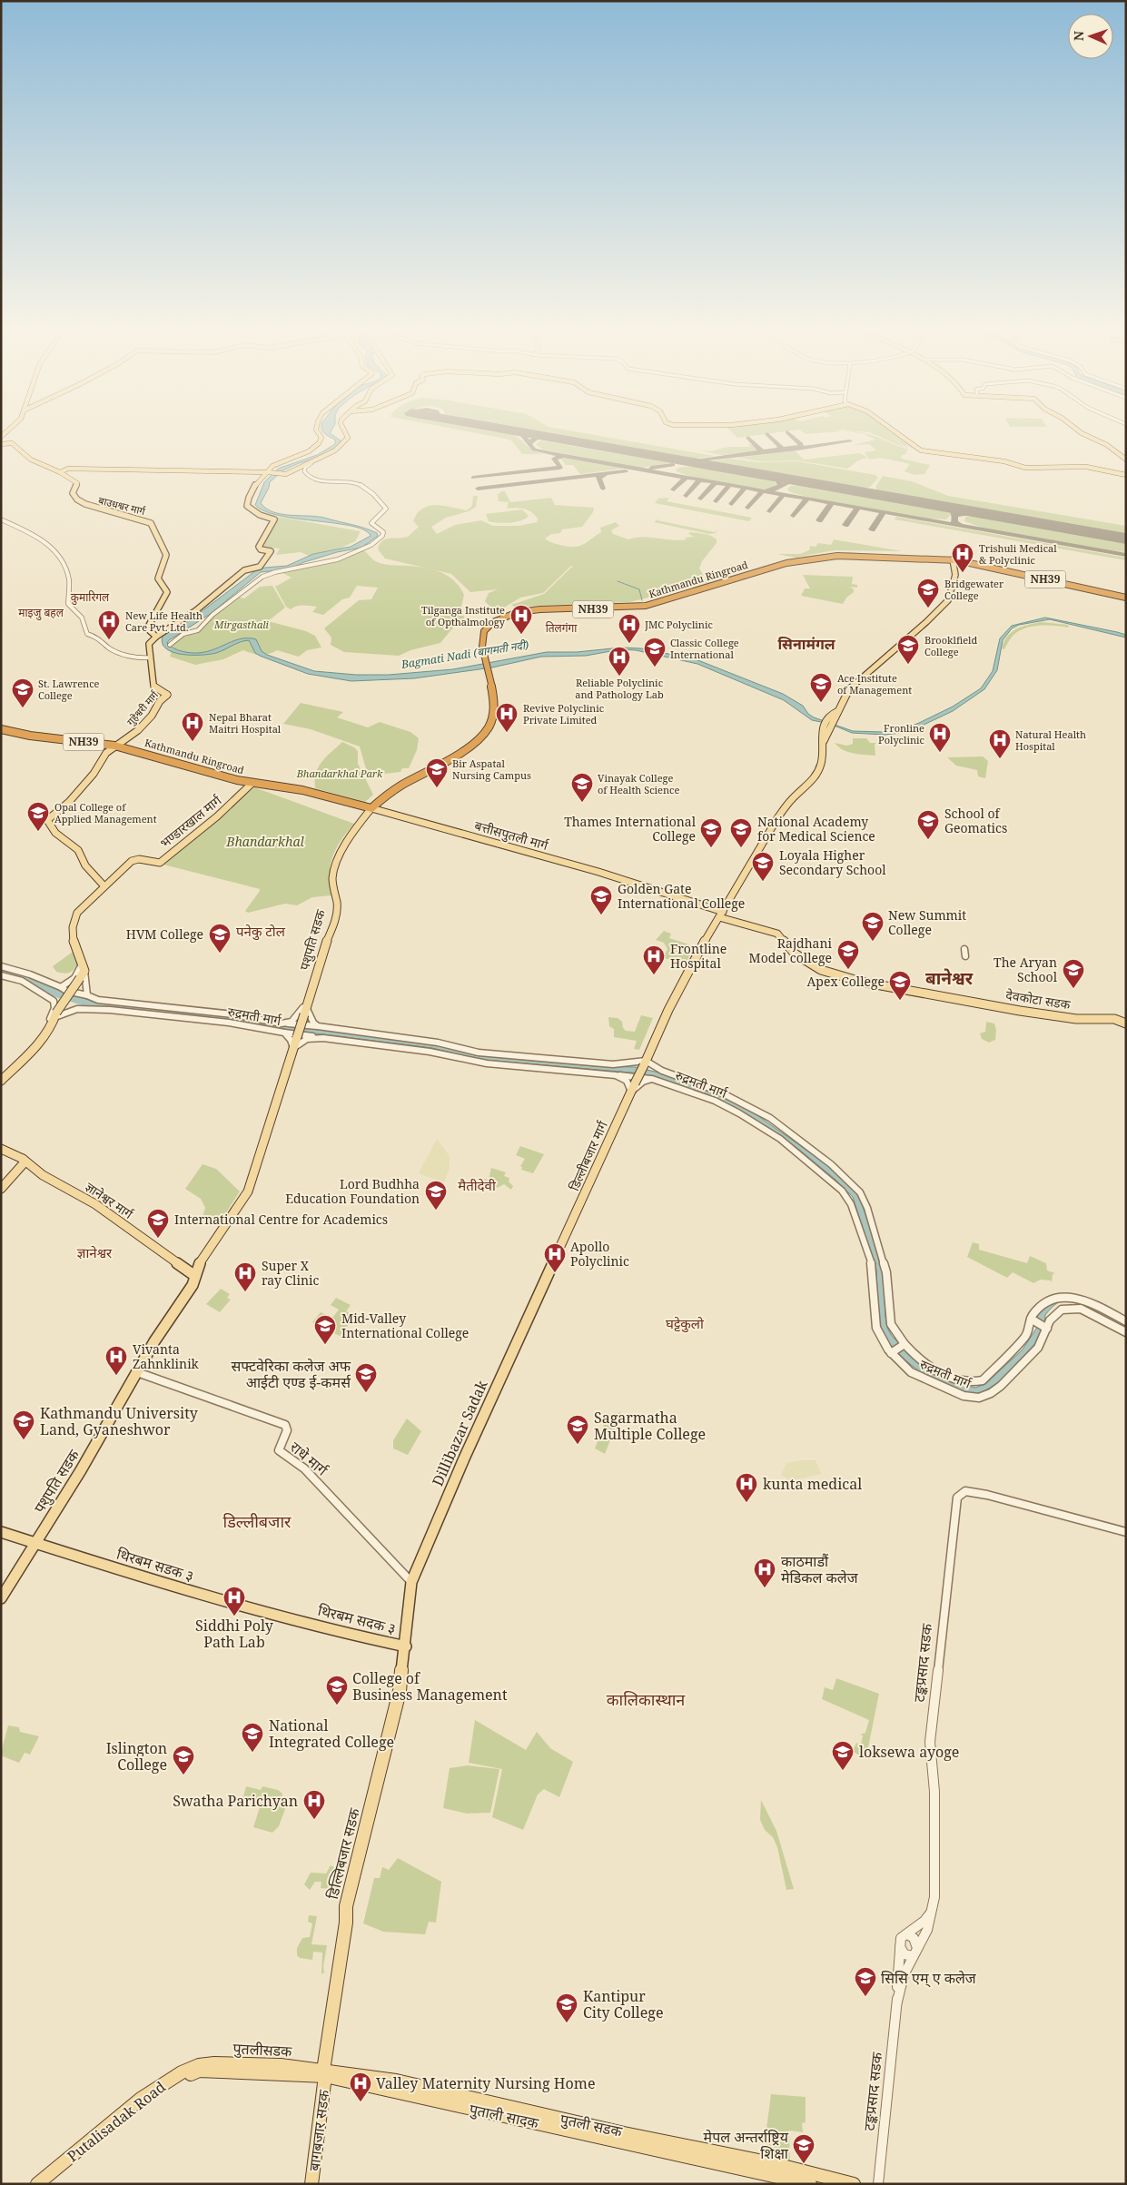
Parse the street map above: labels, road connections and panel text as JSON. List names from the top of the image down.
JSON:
{
  "streets": {
    "highway": ["Kathmandu Ringroad", "NH39"],
    "main road": [
      "बाउधश्वर मार्ग",
      "गुहेश्वरी मार्ग",
      "भण्डारखाल मार्ग",
      "बत्तीसपुतली मार्ग",
      "पशुपति सडक",
      "देवकोटा सडक",
      "डिल्लीबजार मार्ग",
      "ज्ञानेश्वर मार्ग",
      "Dillibazar Sadak",
      "थिरबम सडक ३",
      "थिरबम सदक ३",
      "डिल्लिबजार सडक",
      "Putalisadak Road",
      "पुतली सडक",
      "बागबजार सडक"
    ],
    "street": ["रुद्रमती मार्ग", "राधे मार्ग", "टङ्कप्रसाद सडक"]
  },
  "crossings": [
    ["Kathmandu Ringroad", "गुहेश्वरी मार्ग"],
    ["Kathmandu Ringroad", "भण्डारखाल मार्ग"],
    ["Kathmandu Ringroad", "बत्तीसपुतली मार्ग"],
    ["Kathmandu Ringroad", "पशुपति सडक"],
    ["बत्तीसपुतली मार्ग", "पशुपति सडक"],
    ["बत्तीसपुतली मार्ग", "देवकोटा सडक"],
    ["बत्तीसपुतली मार्ग", "डिल्लीबजार मार्ग"],
    ["पशुपति सडक", "रुद्रमती मार्ग"],
    ["पशुपति सडक", "ज्ञानेश्वर मार्ग"],
    ["पशुपति सडक", "राधे मार्ग"],
    ["पशुपति सडक", "थिरबम सडक ३"],
    ["देवकोटा सडक", "डिल्लीबजार मार्ग"],
    ["डिल्लीबजार मार्ग", "Dillibazar Sadak"],
    ["Dillibazar Sadak", "राधे मार्ग"],
    ["Dillibazar Sadak", "थिरबम सदक ३"],
    ["Dillibazar Sadak", "डिल्लिबजार सडक"],
    ["थिरबम सडक ३", "थिरबम सदक ३"],
    ["थिरबम सदक ३", "डिल्लिबजार सडक"],
    ["डिल्लिबजार सडक", "पुतली सडक"],
    ["डिल्लिबजार सडक", "बागबजार सडक"],
    ["पुतली सडक", "बागबजार सडक"]
  ],
  "districts": [
    "कुमारिगल",
    "माइजु बहल",
    "तिलगंगा",
    "सिनामंगल",
    "पनेकु टोल",
    "बानेश्वर",
    "मैतीदेवी",
    "ज्ञानेश्वर",
    "घट्टेकुलो",
    "डिल्लीबजार",
    "कालिकास्थान"
  ],
  "water": ["Bagmati Nadi (बागमती नदी)"],
  "parks": ["Mirgasthali", "Bhandarkhal Park", "Bhandarkhal"],
  "places": {
    "hospital": [
      "Trishuli Medical & Polyclinic",
      "Tilganga Institute of Opthalmology",
      "New Life Health Care Pvt. Ltd.",
      "JMC Polyclinic",
      "Reliable Polyclinic and Pathology Lab",
      "Revive Polyclinic Private Limited",
      "Nepal Bharat Maitri Hospital",
      "Fronline Polyclinic",
      "Natural Health Hospital",
      "Frontline Hospital",
      "Apollo Polyclinic",
      "Super X ray Clinic",
      "Vivanta Zahnklinik",
      "kunta medical",
      "काठमाडौं मेडिकल कलेज",
      "Siddhi Poly Path Lab",
      "Swatha Parichyan",
      "Valley Maternity Nursing Home"
    ],
    "school or university": [
      "Bridgewater College",
      "Brooklfield College",
      "Classic College International",
      "Ace Institute of Management",
      "St. Lawrence College",
      "Bir Aspatal Nursing Campus",
      "Vinayak College of Health Science",
      "Opal College of Applied Management",
      "School of Geomatics",
      "Thames International College",
      "National Academy for Medical Science",
      "Loyala Higher Secondary School",
      "Golden Gate International College",
      "New Summit College",
      "HVM College",
      "Rajdhani Model college",
      "The Aryan School",
      "Apex College",
      "Lord Budhha Education Foundation",
      "International Centre for Academics",
      "Mid-Valley International College",
      "सफ्टवेरिका कलेज अफ आईटी एण्ड ई-कमर्स",
      "Kathmandu University Land, Gyaneshwor",
      "Sagarmatha Multiple College",
      "College of Business Management",
      "National Integrated College",
      "loksewa ayoge",
      "Islington College",
      "सिसि एम् ए कलेज",
      "Kantipur City College",
      "मेपल अन्तर्राष्ट्रिय शिक्षा"
    ]
  },
  "north": "left"
}
